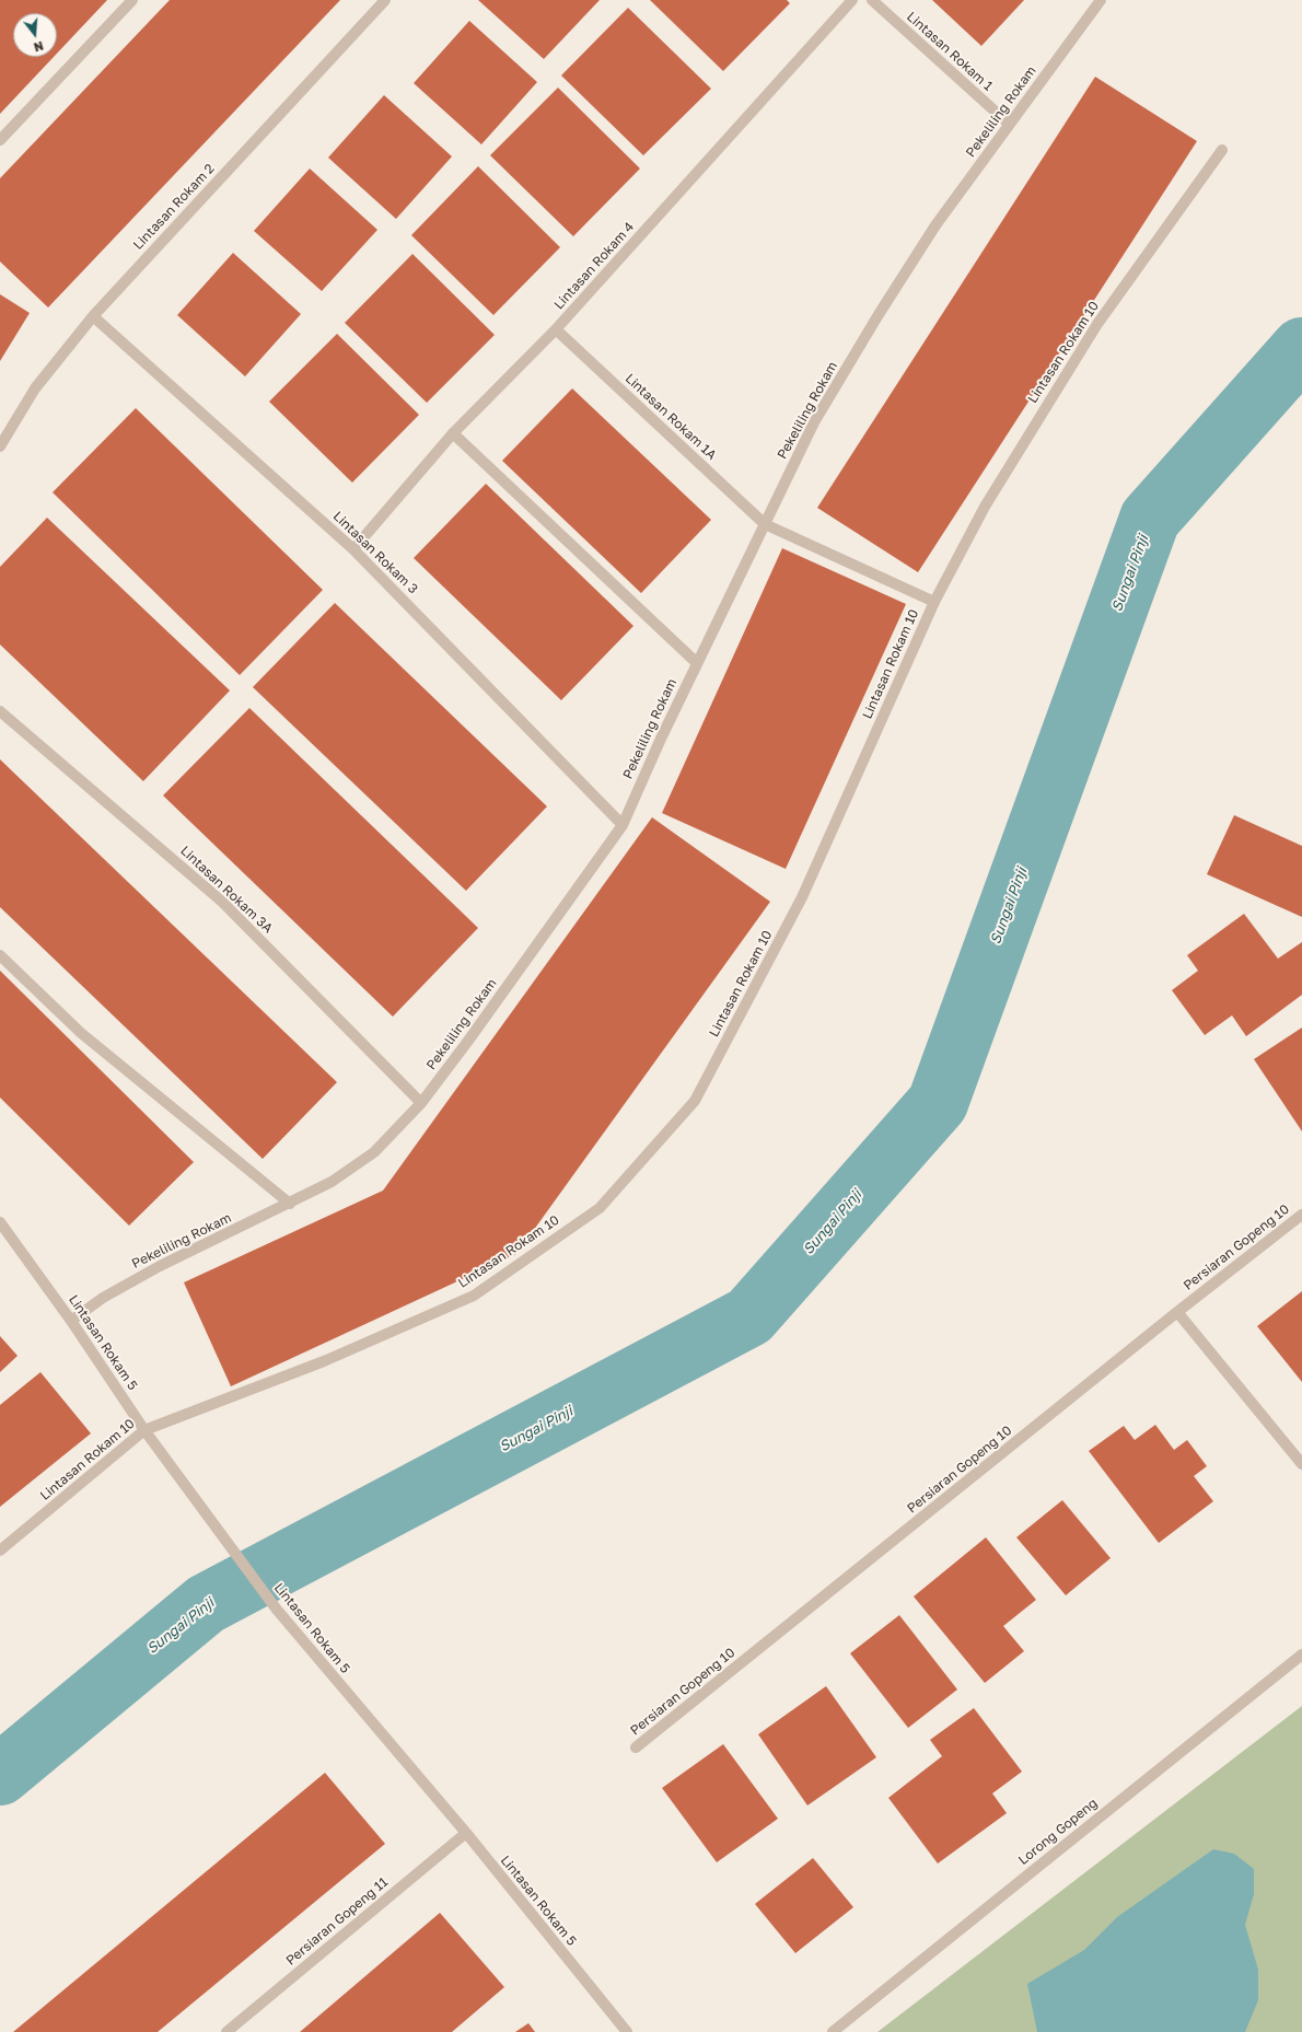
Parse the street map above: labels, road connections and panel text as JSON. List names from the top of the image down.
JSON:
{
  "streets": {
    "street": [
      "Lintasan Rokam 1",
      "Pekeliling Rokam",
      "Lintasan Rokam 2",
      "Lintasan Rokam 4",
      "Lintasan Rokam 10",
      "Lintasan Rokam 1A",
      "Lintasan Rokam 3",
      "Lintasan Rokam 3A",
      "Persiaran Gopeng 10",
      "Lintasan Rokam 5",
      "Lorong Gopeng",
      "Persiaran Gopeng 11"
    ]
  },
  "crossings": [
    ["Lintasan Rokam 1", "Pekeliling Rokam"],
    ["Pekeliling Rokam", "Lintasan Rokam 1A"],
    ["Pekeliling Rokam", "Lintasan Rokam 3"],
    ["Pekeliling Rokam", "Lintasan Rokam 3A"],
    ["Pekeliling Rokam", "Lintasan Rokam 5"],
    ["Lintasan Rokam 2", "Lintasan Rokam 3"],
    ["Lintasan Rokam 4", "Lintasan Rokam 1A"],
    ["Lintasan Rokam 4", "Lintasan Rokam 3"],
    ["Lintasan Rokam 10", "Lintasan Rokam 1A"],
    ["Lintasan Rokam 10", "Lintasan Rokam 5"],
    ["Lintasan Rokam 5", "Persiaran Gopeng 11"]
  ],
  "water": ["Sungai Pinji"],
  "north": "bottom"
}
